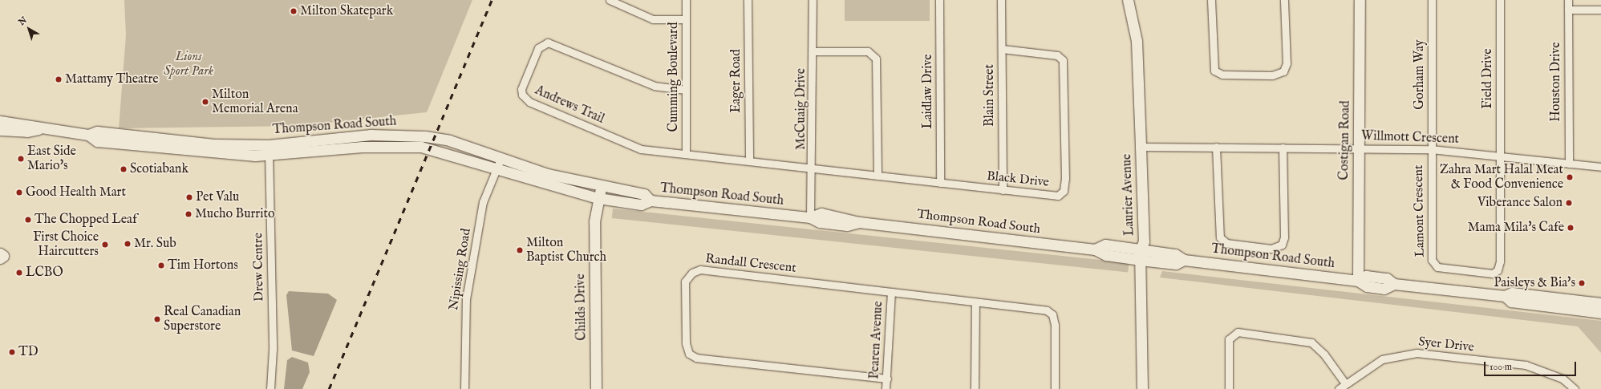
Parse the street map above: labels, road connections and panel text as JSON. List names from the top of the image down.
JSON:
{
  "streets": {
    "main road": [
      "Thompson Road South",
      "Costigan Road",
      "Laurier Avenue",
      "Childs Drive"
    ],
    "street": [
      "Gorham Way",
      "Cumming Boulevard",
      "Field Drive",
      "Eager Road",
      "Houston Drive",
      "Laidlaw Drive",
      "Blain Street",
      "Andrews Trail",
      "McCuaig Drive",
      "Willmott Crescent",
      "Black Drive",
      "Lamont Crescent",
      "Randall Crescent",
      "Drew Centre",
      "Nipissing Road",
      "Pearen Avenue",
      "Syer Drive"
    ]
  },
  "crossings": [
    ["Gorham Way", "Willmott Crescent"],
    ["Gorham Way", "Lamont Crescent"],
    ["Cumming Boulevard", "Andrews Trail"],
    ["Field Drive", "Willmott Crescent"],
    ["Field Drive", "Lamont Crescent"],
    ["Eager Road", "Andrews Trail"],
    ["Houston Drive", "Willmott Crescent"],
    ["Laidlaw Drive", "Black Drive"],
    ["Blain Street", "Black Drive"],
    ["Andrews Trail", "McCuaig Drive"],
    ["Andrews Trail", "Black Drive"],
    ["McCuaig Drive", "Thompson Road South"],
    ["McCuaig Drive", "Black Drive"],
    ["Thompson Road South", "Costigan Road"],
    ["Thompson Road South", "Laurier Avenue"],
    ["Thompson Road South", "Drew Centre"],
    ["Thompson Road South", "Nipissing Road"],
    ["Thompson Road South", "Childs Drive"],
    ["Willmott Crescent", "Costigan Road"],
    ["Willmott Crescent", "Laurier Avenue"],
    ["Willmott Crescent", "Lamont Crescent"],
    ["Randall Crescent", "Pearen Avenue"]
  ],
  "parks": ["Lions Sport Park"],
  "places": [
    "Milton Skatepark",
    "Mattamy Theatre",
    "Milton Memorial Arena",
    "East Side Mario's",
    "Scotiabank",
    "Zahra Mart Halal Meat & Food Convenience",
    "Good Health Mart",
    "Pet Valu",
    "Viberance Salon",
    "Mucho Burrito",
    "The Chopped Leaf",
    "Mama Mila's Cafe",
    "Mr. Sub",
    "First Choice Haircutters",
    "Milton Baptist Church",
    "Tim Hortons",
    "LCBO",
    "Paisleys & Bia's",
    "Real Canadian Superstore",
    "TD"
  ],
  "scale_bar": "100 m",
  "north": "top left"
}
